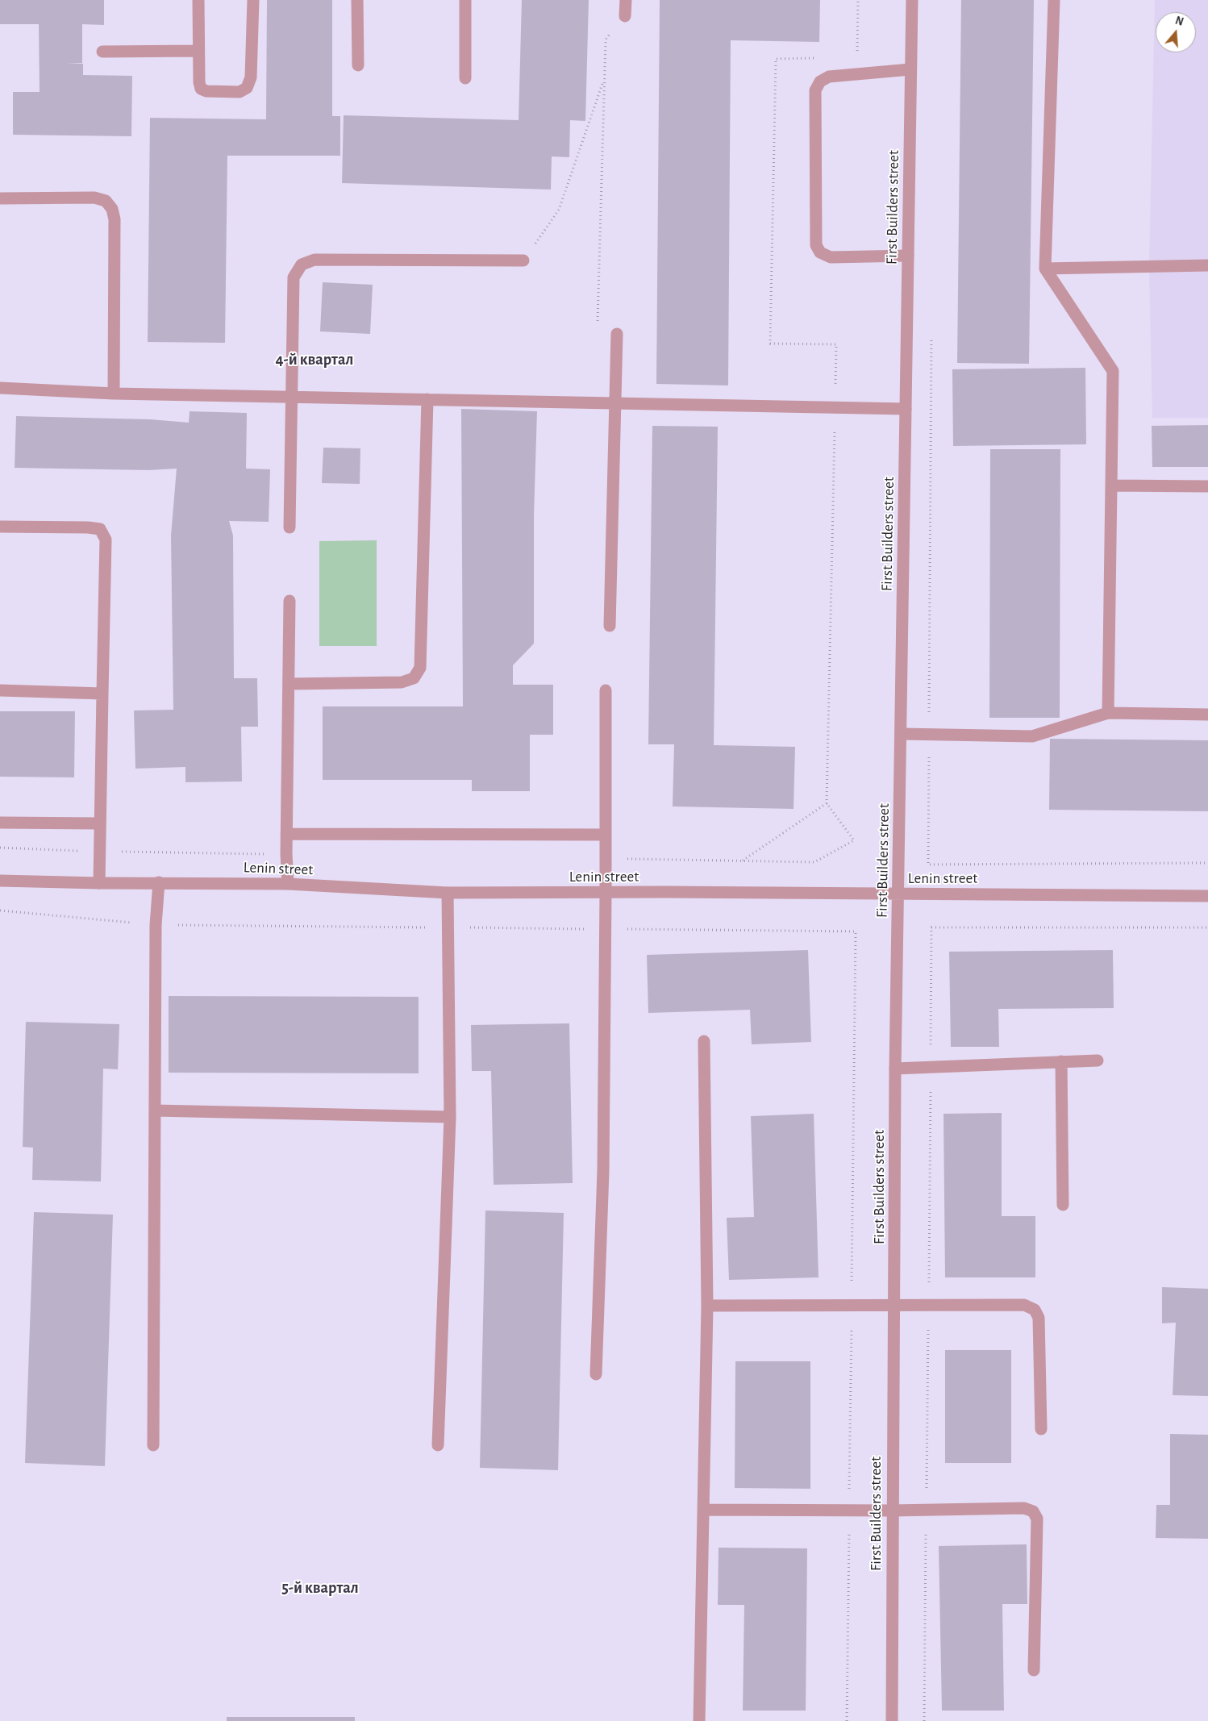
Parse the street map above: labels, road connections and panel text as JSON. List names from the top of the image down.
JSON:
{
  "streets": {
    "street": ["First Builders street", "Lenin street"]
  },
  "crossings": [
    ["First Builders street", "Lenin street"]
  ],
  "districts": ["4-й квартал", "5-й квартал"],
  "north": "top"
}
